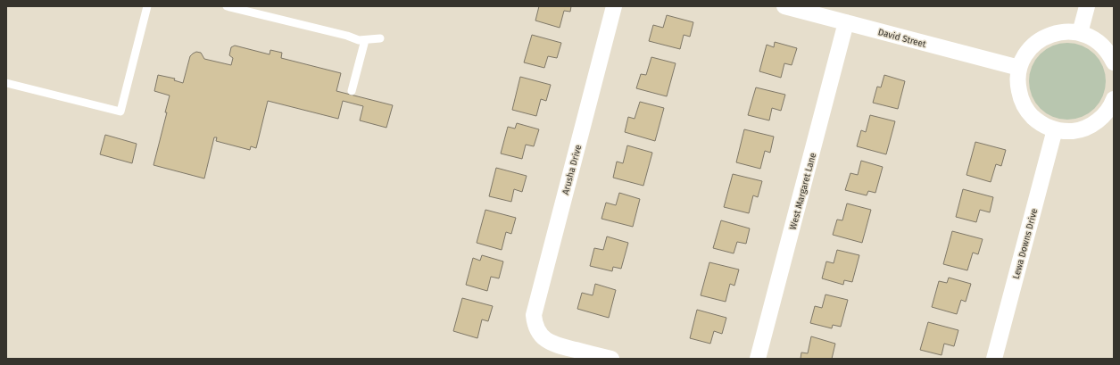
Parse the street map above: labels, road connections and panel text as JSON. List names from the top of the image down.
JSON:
{
  "streets": {
    "street": [
      "David Street",
      "Arusha Drive",
      "West Margaret Lane",
      "Lewa Downs Drive"
    ]
  },
  "crossings": [
    ["David Street", "West Margaret Lane"]
  ]
}
